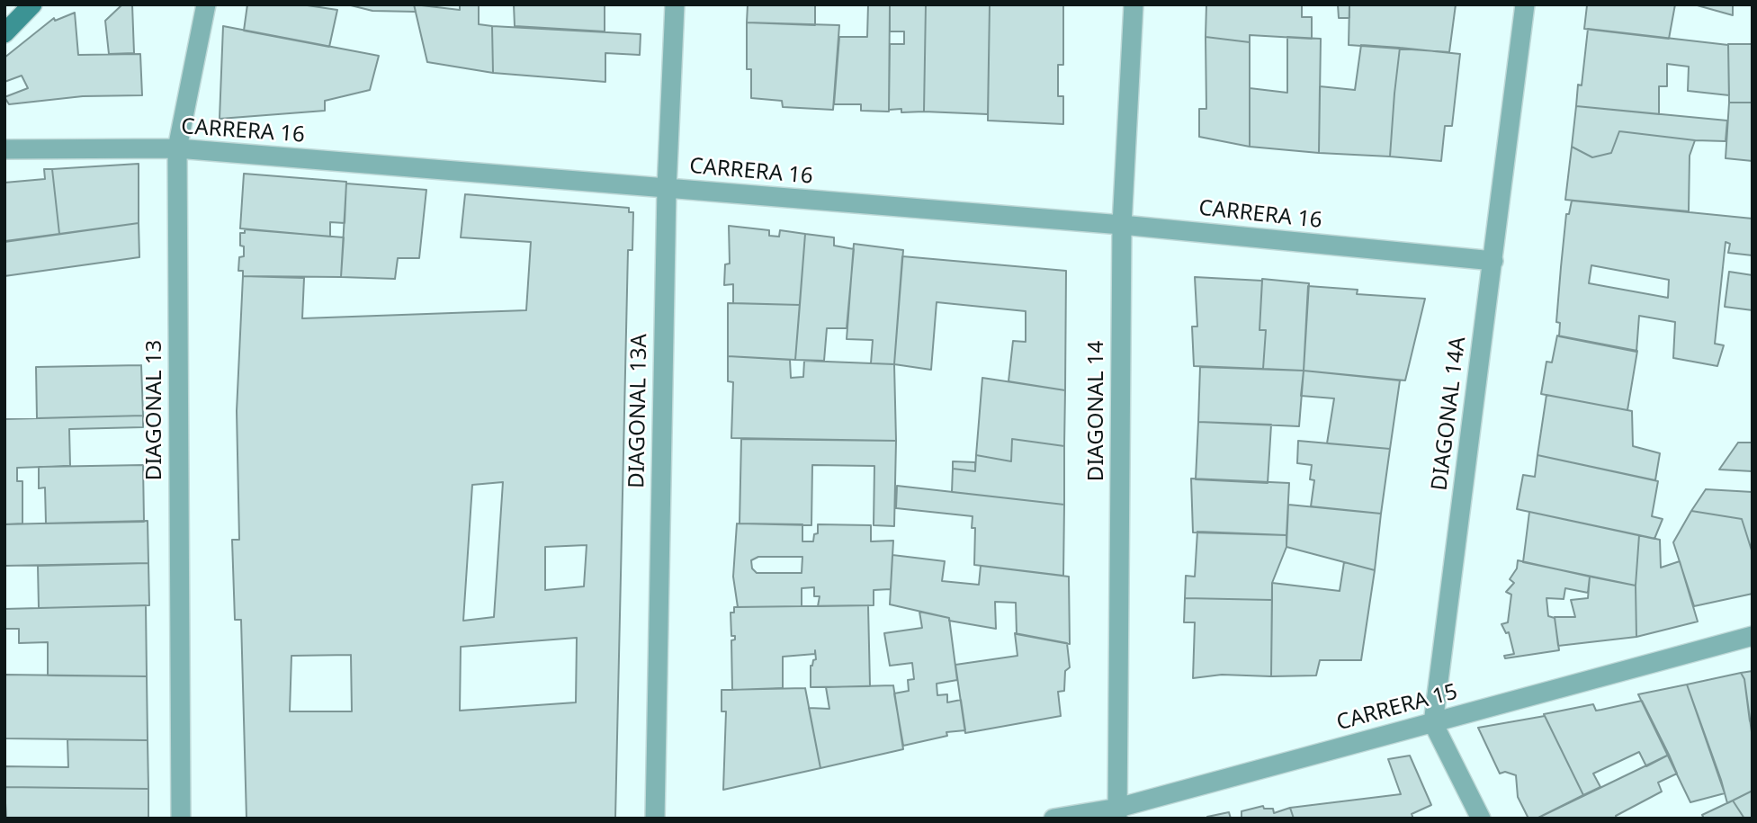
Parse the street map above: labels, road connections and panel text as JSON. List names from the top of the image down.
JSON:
{
  "streets": {
    "street": [
      "CARRERA 16",
      "DIAGONAL 13",
      "DIAGONAL 13A",
      "DIAGONAL 14",
      "DIAGONAL 14A",
      "CARRERA 15"
    ]
  },
  "crossings": [
    ["CARRERA 16", "DIAGONAL 13"],
    ["CARRERA 16", "DIAGONAL 13A"],
    ["CARRERA 16", "DIAGONAL 14"],
    ["CARRERA 16", "DIAGONAL 14A"],
    ["DIAGONAL 14", "CARRERA 15"],
    ["DIAGONAL 14A", "CARRERA 15"]
  ]
}
